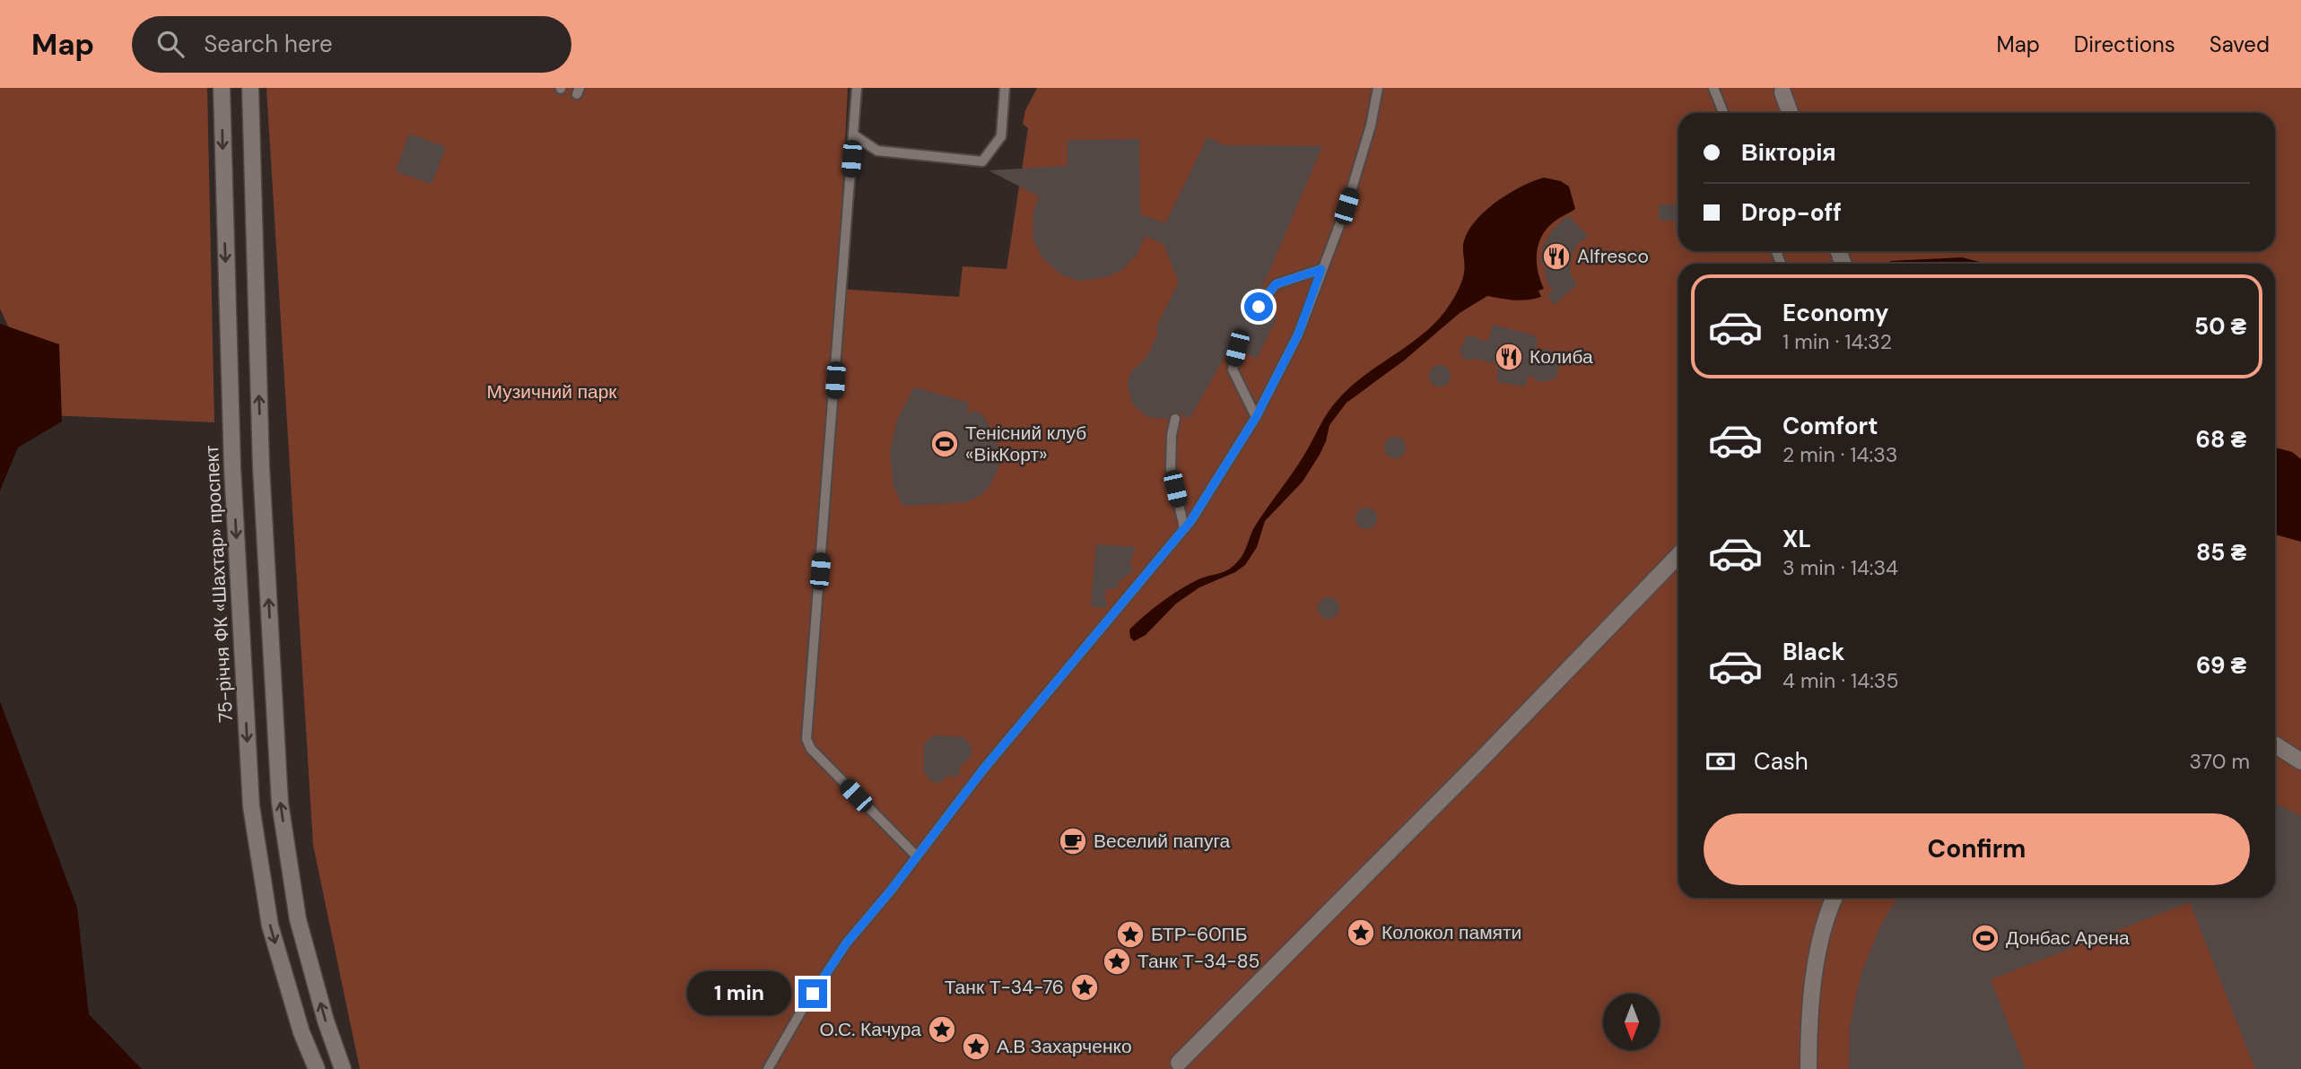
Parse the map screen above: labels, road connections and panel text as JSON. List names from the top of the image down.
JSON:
{
  "streets": {
    "main road": ["75-річчя ФК «Шахтар» проспект"]
  },
  "parks": ["Музичний парк"],
  "places": {
    "restaurant": ["Alfresco", "Колиба"],
    "sports": ["Тенісний клуб «ВікКорт»", "Донбас Арена"],
    "cafe": ["Веселий папуга"],
    "place": [
      "Колокол памяти",
      "БТР-60ПБ",
      "Танк Т-34-85",
      "Танк Т-34-76",
      "О.С. Качура",
      "А.В Захарченко"
    ]
  },
  "north": "bottom",
  "page": {
    "header": "Map",
    "search": "Search here",
    "nav": ["Map", "Directions", "Saved"],
    "banner": ["Вікторія", "Drop-off"],
    "list": [
      {
        "name": "Economy",
        "note": "1 min · 14:32",
        "value": "50 ₴"
      },
      {
        "name": "Comfort",
        "note": "2 min · 14:33",
        "value": "68 ₴"
      },
      {
        "name": "XL",
        "note": "3 min · 14:34",
        "value": "85 ₴"
      },
      {
        "name": "Black",
        "note": "4 min · 14:35",
        "value": "69 ₴"
      }
    ],
    "pay": ["Cash", "370 m"],
    "buttons": "Confirm",
    "bubble": "1 min"
  }
}
